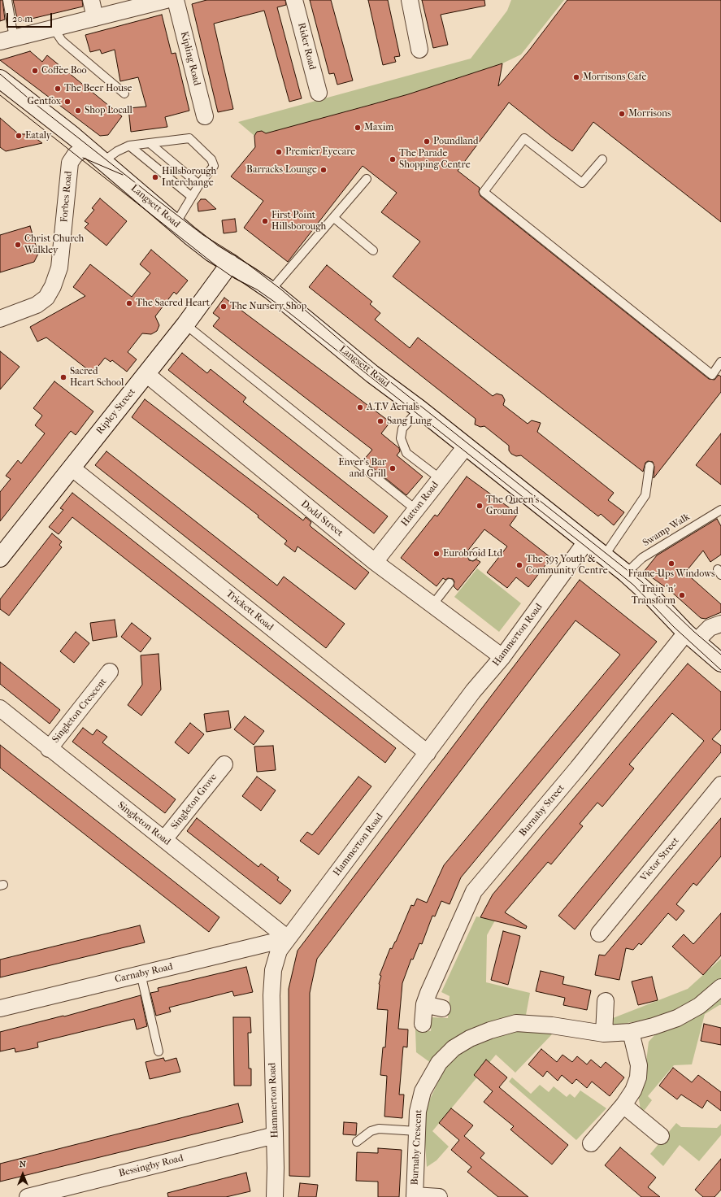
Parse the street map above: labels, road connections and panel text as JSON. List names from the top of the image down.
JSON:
{
  "streets": {
    "street": [
      "Rider Road",
      "Kipling Road",
      "Forbes Road",
      "Langsett Road",
      "Ripley Street",
      "Hatton Road",
      "Dodd Street",
      "Trickett Road",
      "Hammerton Road",
      "Singleton Crescent",
      "Singleton Grove",
      "Burnaby Street",
      "Singleton Road",
      "Victor Street",
      "Carnaby Road",
      "Burnaby Crescent",
      "Bessingby Road"
    ],
    "lane": ["Swamp Walk"]
  },
  "crossings": [
    ["Forbes Road", "Langsett Road"],
    ["Langsett Road", "Ripley Street"],
    ["Langsett Road", "Hatton Road"],
    ["Langsett Road", "Swamp Walk"],
    ["Langsett Road", "Hammerton Road"],
    ["Langsett Road", "Burnaby Street"],
    ["Ripley Street", "Dodd Street"],
    ["Ripley Street", "Trickett Road"],
    ["Hatton Road", "Dodd Street"],
    ["Dodd Street", "Hammerton Road"],
    ["Trickett Road", "Hammerton Road"],
    ["Hammerton Road", "Singleton Road"],
    ["Hammerton Road", "Carnaby Road"],
    ["Hammerton Road", "Bessingby Road"],
    ["Singleton Crescent", "Singleton Road"],
    ["Singleton Grove", "Singleton Road"],
    ["Singleton Road", "Carnaby Road"]
  ],
  "places": [
    "Coffee Boo",
    "Morrisons Cafe",
    "The Beer House",
    "Gentfox",
    "Shop Locall",
    "Morrisons",
    "Maxim",
    "Eataly",
    "Poundland",
    "Premier Eyecare",
    "The Parade Shopping Centre",
    "Barracks Lounge",
    "Hillsborough Interchange",
    "First Point Hillsborough",
    "Christ Church Walkley",
    "The Sacred Heart",
    "The Nursery Shop",
    "Sacred Heart School",
    "A.T.V Aerials",
    "Sang Lung",
    "Enver's Bar and Grill",
    "The Queen's Ground",
    "Eurobroid Ltd",
    "Frame-Ups Windows",
    "The 393 Youth & Community Centre",
    "Train 'n' Transform"
  ],
  "scale_bar": "20 m",
  "north": "top"
}
